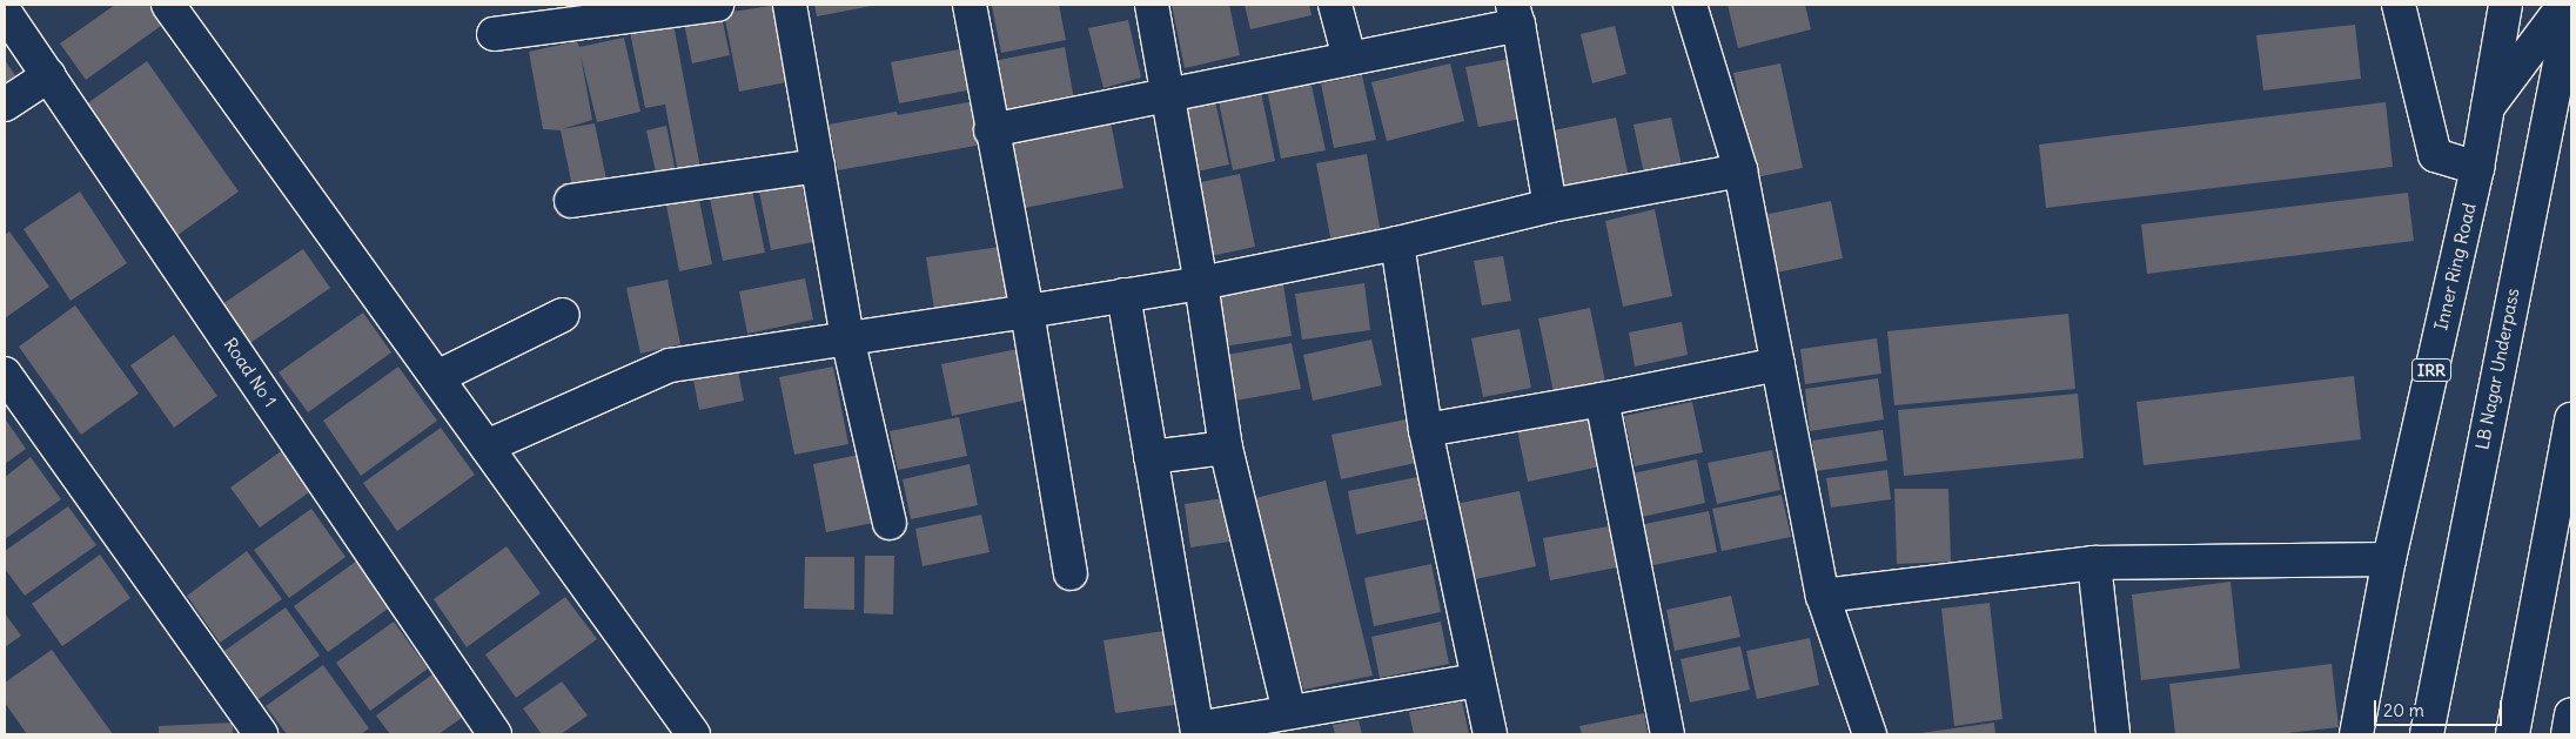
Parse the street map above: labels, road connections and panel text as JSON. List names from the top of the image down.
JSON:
{
  "streets": {
    "main road": [
      "Inner Ring Road",
      "LB Nagar Underpass",
      "IRR",
      "Road No 1"
    ]
  },
  "scale_bar": "20 m"
}
